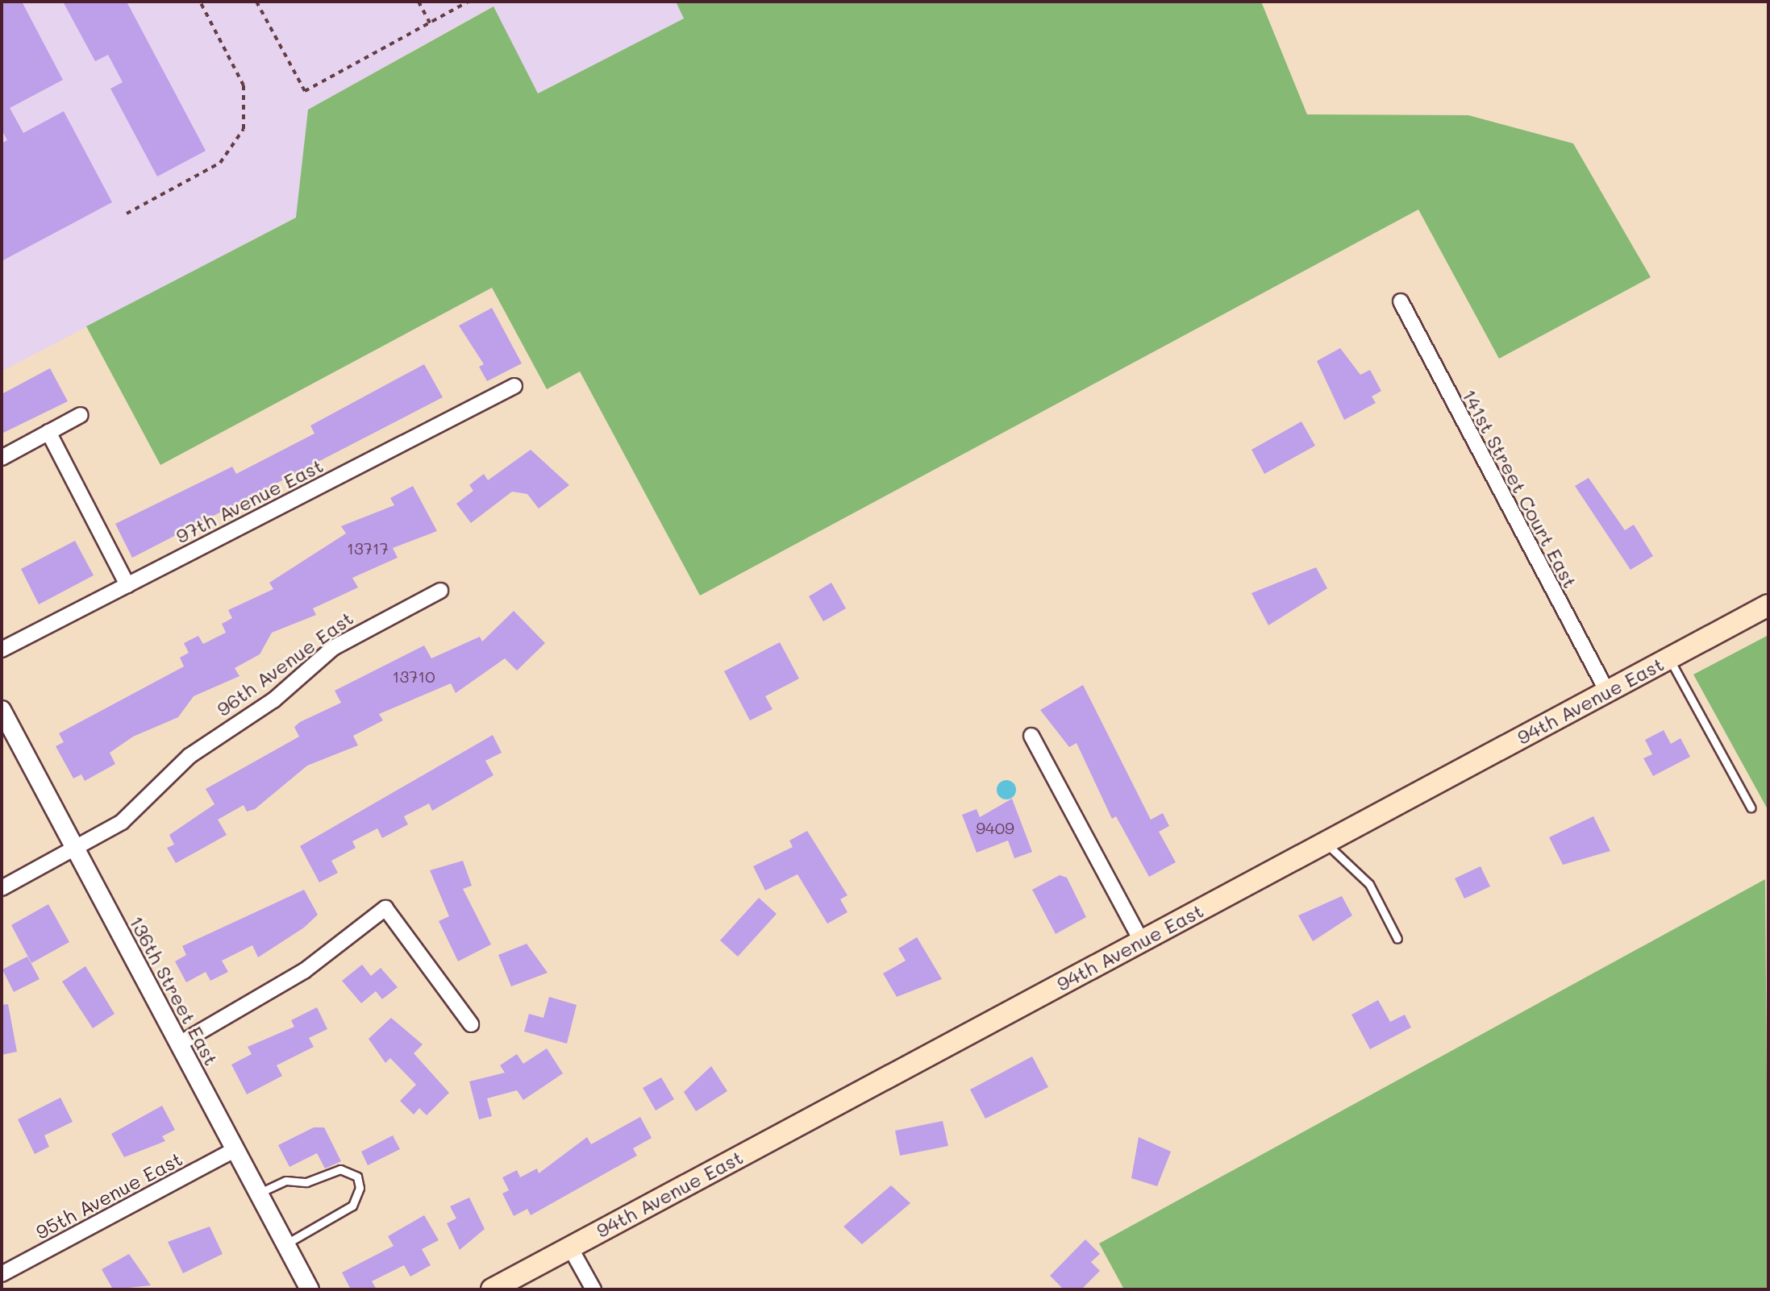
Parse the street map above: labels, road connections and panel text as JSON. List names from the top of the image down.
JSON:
{
  "streets": {
    "main road": ["94th Avenue East"],
    "street": [
      "141st Street Court East",
      "97th Avenue East",
      "96th Avenue East",
      "136th Street East",
      "95th Avenue East"
    ]
  },
  "crossings": [
    ["141st Street Court East", "94th Avenue East"],
    ["96th Avenue East", "136th Street East"],
    ["136th Street East", "95th Avenue East"]
  ],
  "house_numbers": ["13717", "13710", "9409"]
}
